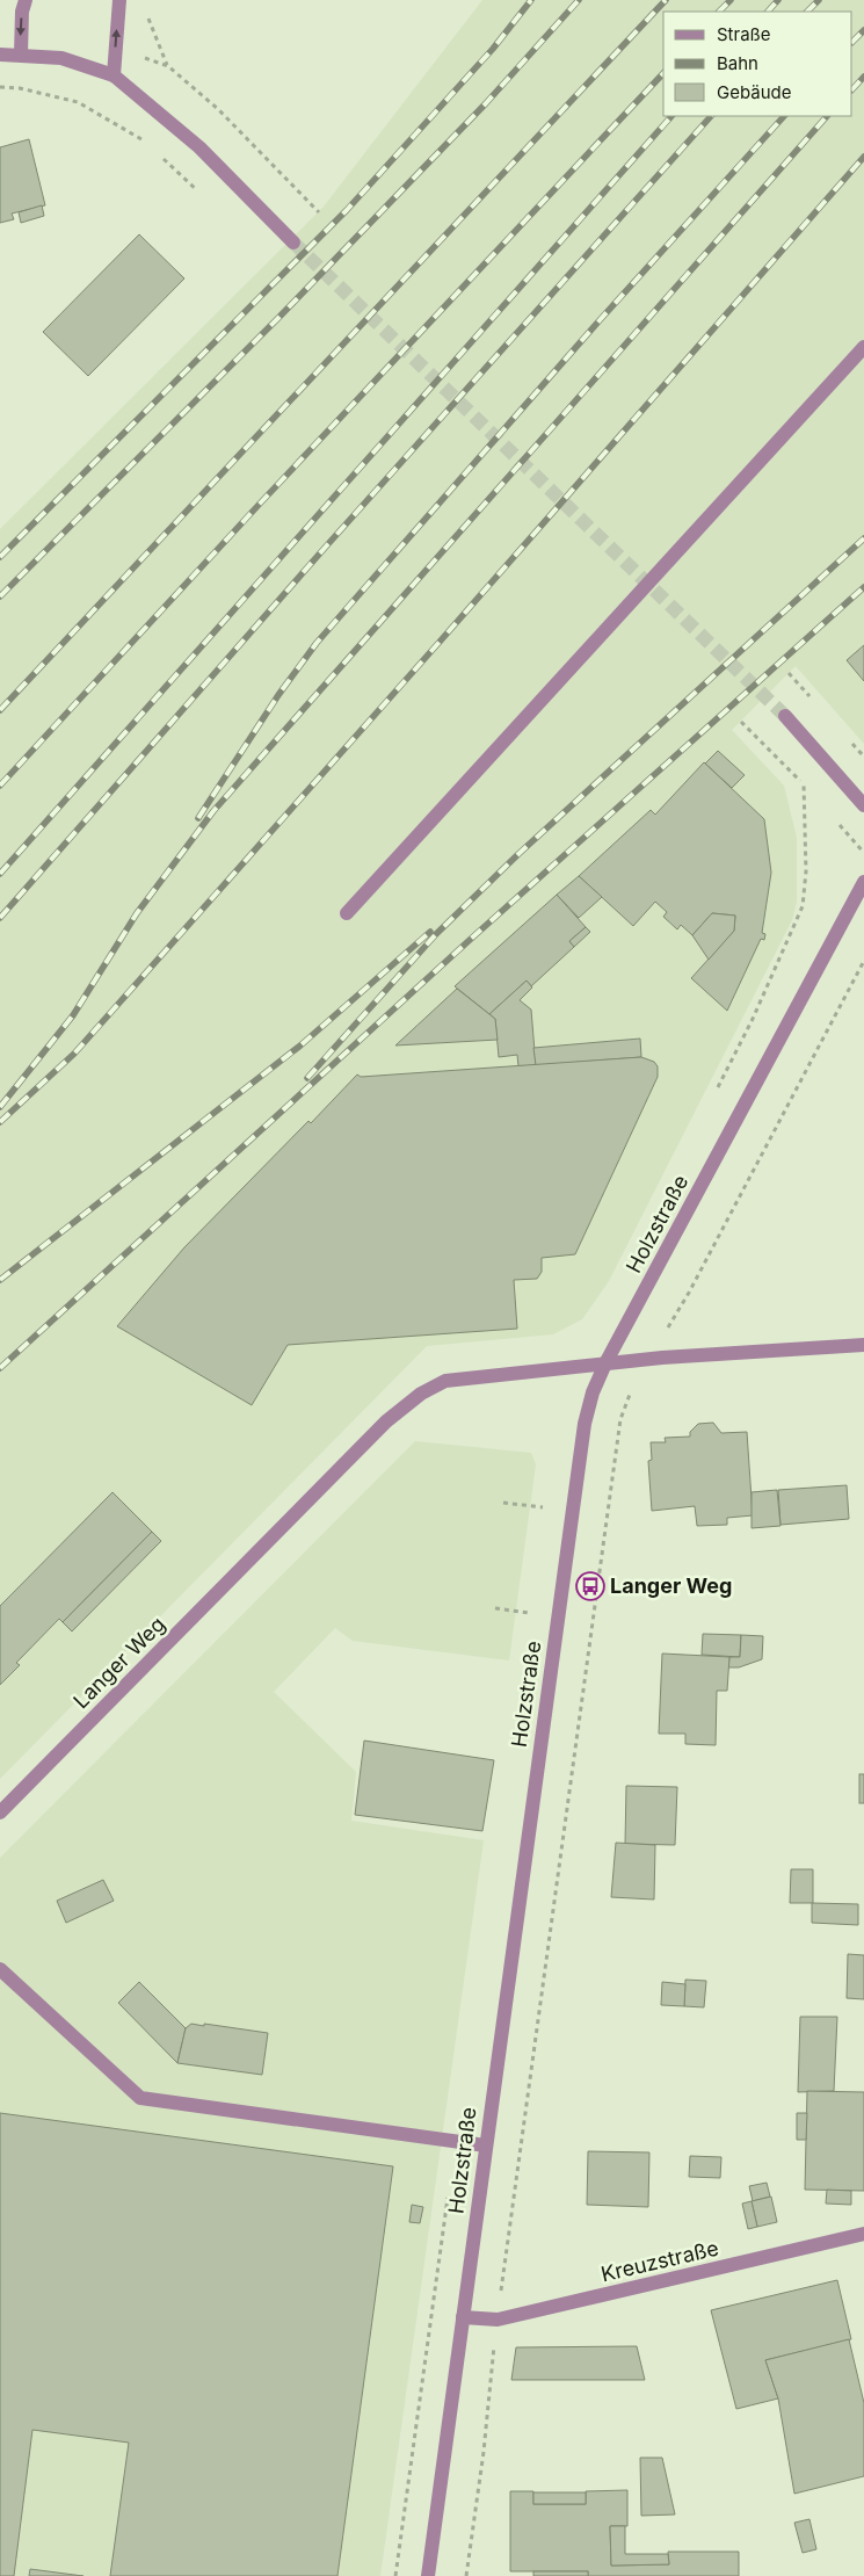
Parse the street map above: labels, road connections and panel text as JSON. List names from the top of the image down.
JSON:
{
  "streets": {
    "street": ["Holzstraße", "Langer Weg", "Kreuzstraße"]
  },
  "crossings": [
    ["Holzstraße", "Langer Weg"],
    ["Holzstraße", "Kreuzstraße"]
  ],
  "places": {
    "bus stop": ["Langer Weg"]
  },
  "legend": ["Straße", "Bahn", "Gebäude"]
}
